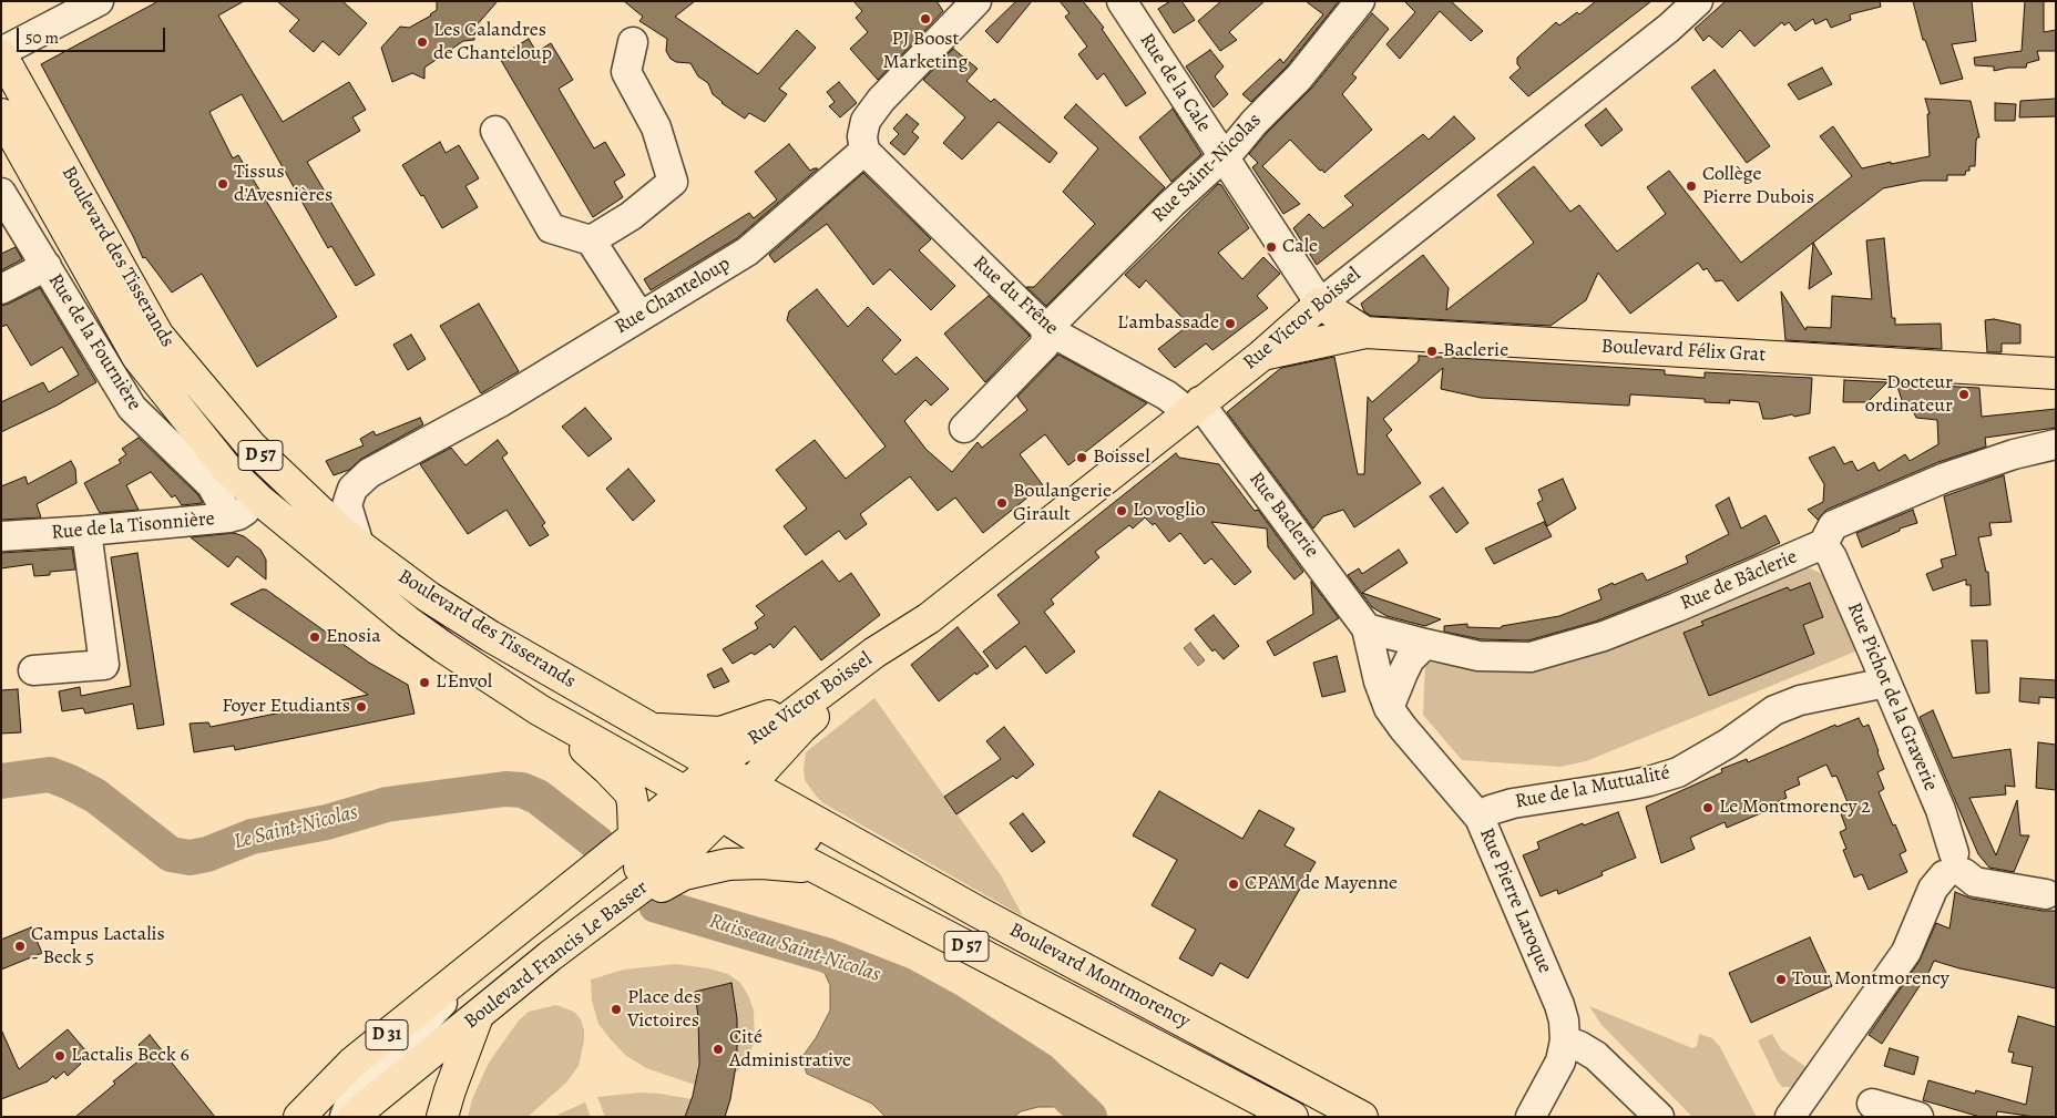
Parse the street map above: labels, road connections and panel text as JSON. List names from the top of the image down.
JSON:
{
  "streets": {
    "main road": [
      "Boulevard des Tisserands",
      "Rue Victor Boissel",
      "Boulevard Félix Grat",
      "D 57",
      "Boulevard Francis Le Basser",
      "Boulevard Montmorency",
      "D 31"
    ],
    "street": [
      "Rue de la Cale",
      "Rue Saint-Nicolas",
      "Rue Chanteloup",
      "Rue du Frêne",
      "Rue de la Fournière",
      "Rue Baclerie",
      "Rue de la Tisonnière",
      "Rue de Bâclerie",
      "Rue Pichot de la Graverie",
      "Rue de la Mutualité",
      "Rue Pierre Laroque"
    ]
  },
  "crossings": [
    ["Rue de la Cale", "Rue Saint-Nicolas"],
    ["Rue de la Cale", "Rue Victor Boissel"],
    ["Rue de la Cale", "Boulevard Félix Grat"],
    ["Rue Saint-Nicolas", "Rue du Frêne"],
    ["Boulevard des Tisserands", "Rue Chanteloup"],
    ["Boulevard des Tisserands", "Rue Victor Boissel"],
    ["Boulevard des Tisserands", "Rue de la Tisonnière"],
    ["Boulevard des Tisserands", "Boulevard Francis Le Basser"],
    ["Boulevard des Tisserands", "Boulevard Montmorency"],
    ["Rue Chanteloup", "Rue du Frêne"],
    ["Rue du Frêne", "Rue Victor Boissel"],
    ["Rue du Frêne", "Rue Baclerie"],
    ["Rue Victor Boissel", "Boulevard Félix Grat"],
    ["Rue Victor Boissel", "Rue Baclerie"],
    ["Rue Victor Boissel", "Boulevard Francis Le Basser"],
    ["Rue Victor Boissel", "Boulevard Montmorency"],
    ["Rue de la Fournière", "Rue de la Tisonnière"],
    ["Rue Baclerie", "Rue Pierre Laroque"],
    ["Rue de Bâclerie", "Rue Pichot de la Graverie"],
    ["Rue Pichot de la Graverie", "Rue de la Mutualité"],
    ["Rue de la Mutualité", "Rue Pierre Laroque"],
    ["Boulevard Francis Le Basser", "Boulevard Montmorency"]
  ],
  "water": ["Le Saint-Nicolas", "Ruisseau Saint-Nicolas"],
  "places": [
    "PJ Boost Marketing",
    "Les Calandres de Chanteloup",
    "Tissus d'Avesnières",
    "Collège Pierre Dubois",
    "Cale",
    "L'ambassade",
    "Baclerie",
    "Docteur ordinateur",
    "Boissel",
    "Boulangerie Girault",
    "Lo voglio",
    "Enosia",
    "L'Envol",
    "Foyer Etudiants",
    "Le Montmorency 2",
    "CPAM de Mayenne",
    "Campus Lactalis - Beck 5",
    "Tour Montmorency",
    "Place des Victoires",
    "Cité Administrative",
    "Lactalis Beck 6"
  ],
  "scale_bar": "50 m"
}
